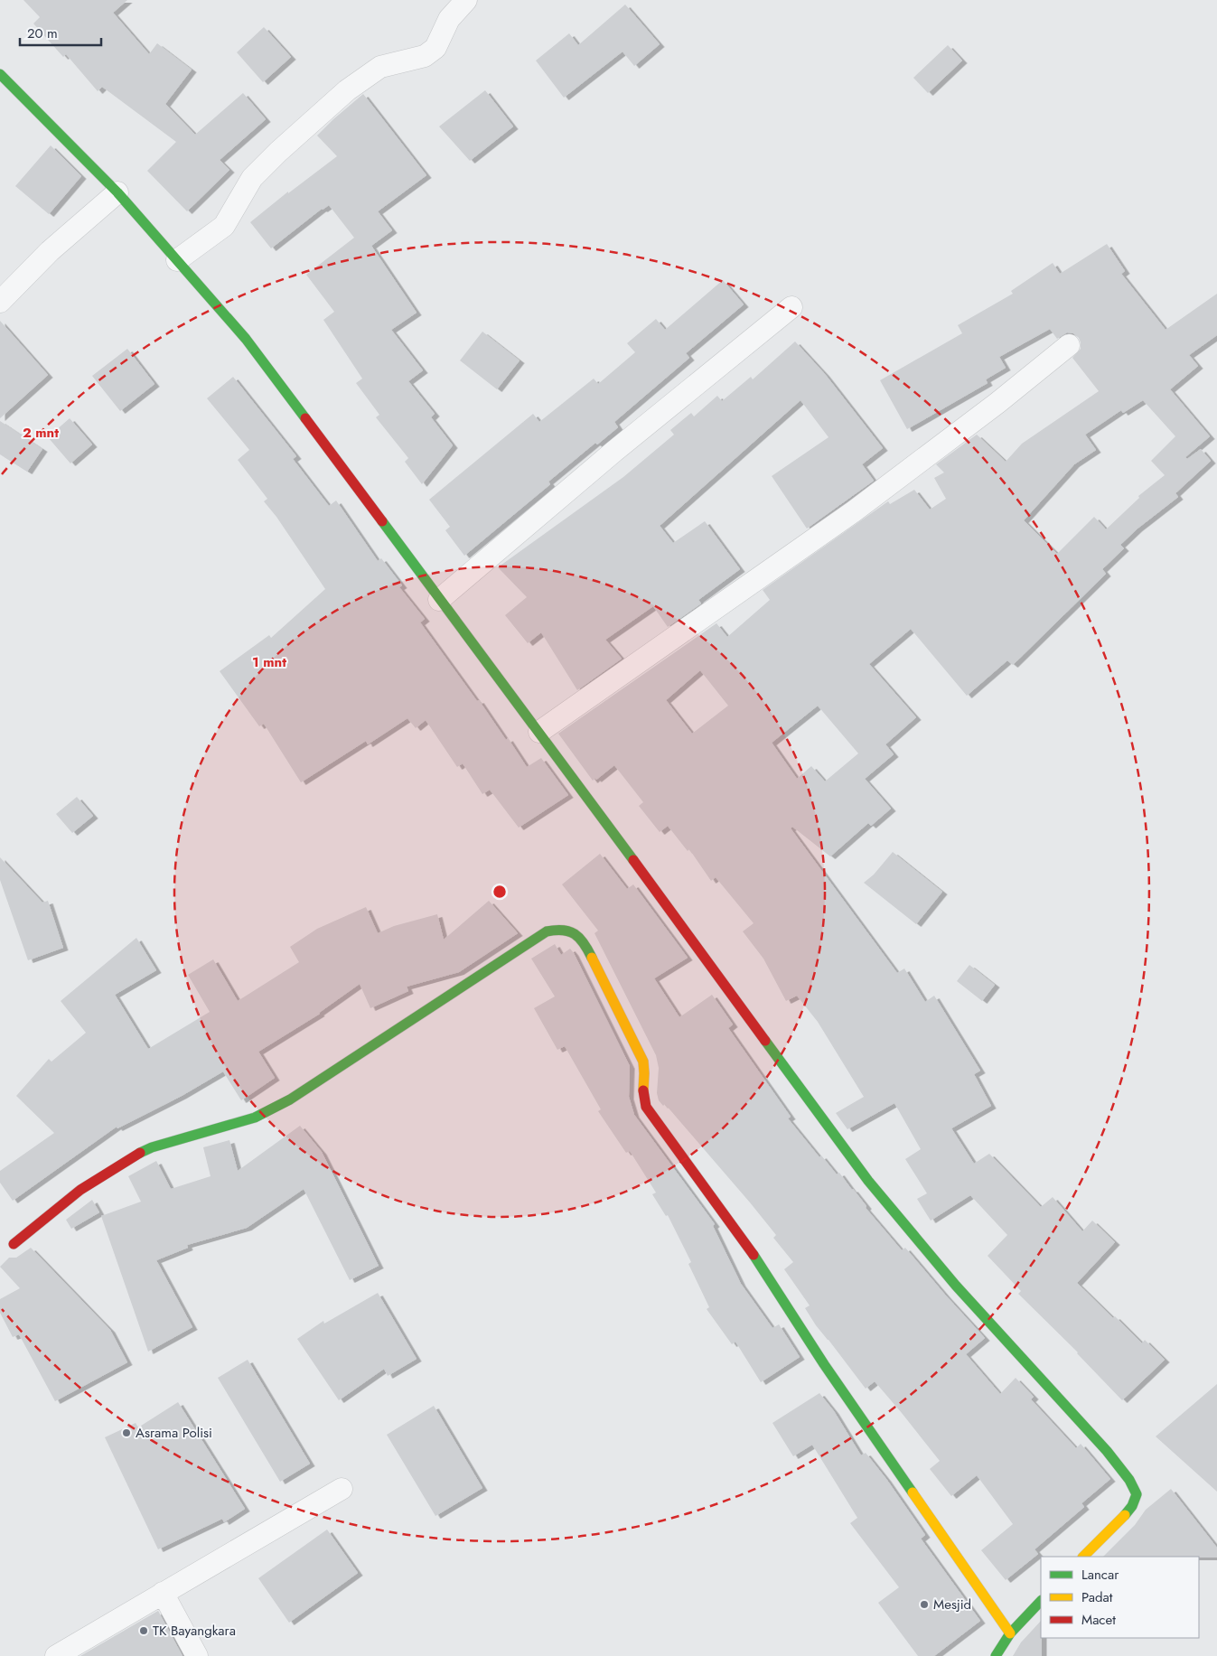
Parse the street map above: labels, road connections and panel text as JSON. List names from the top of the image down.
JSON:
{
  "places": ["Asrama Polisi", "Mesjid", "TK Bayangkara"],
  "legend": ["Lancar", "Padat", "Macet"],
  "scale_bar": "20 m",
  "rings": ["2 mnt", "1 mnt"]
}
